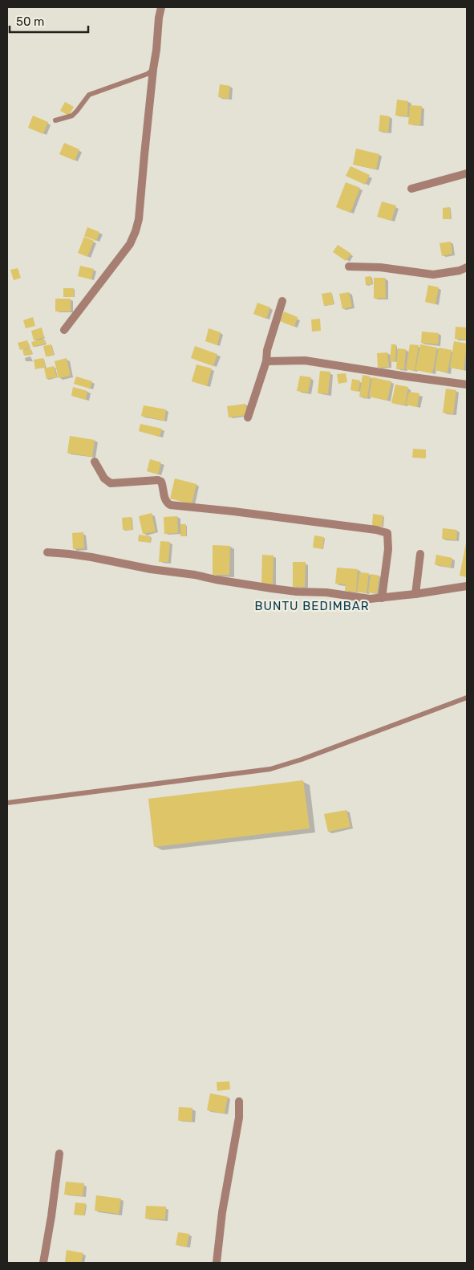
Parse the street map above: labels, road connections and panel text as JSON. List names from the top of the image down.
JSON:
{
  "districts": ["BUNTU BEDIMBAR"],
  "scale_bar": "50 m"
}
